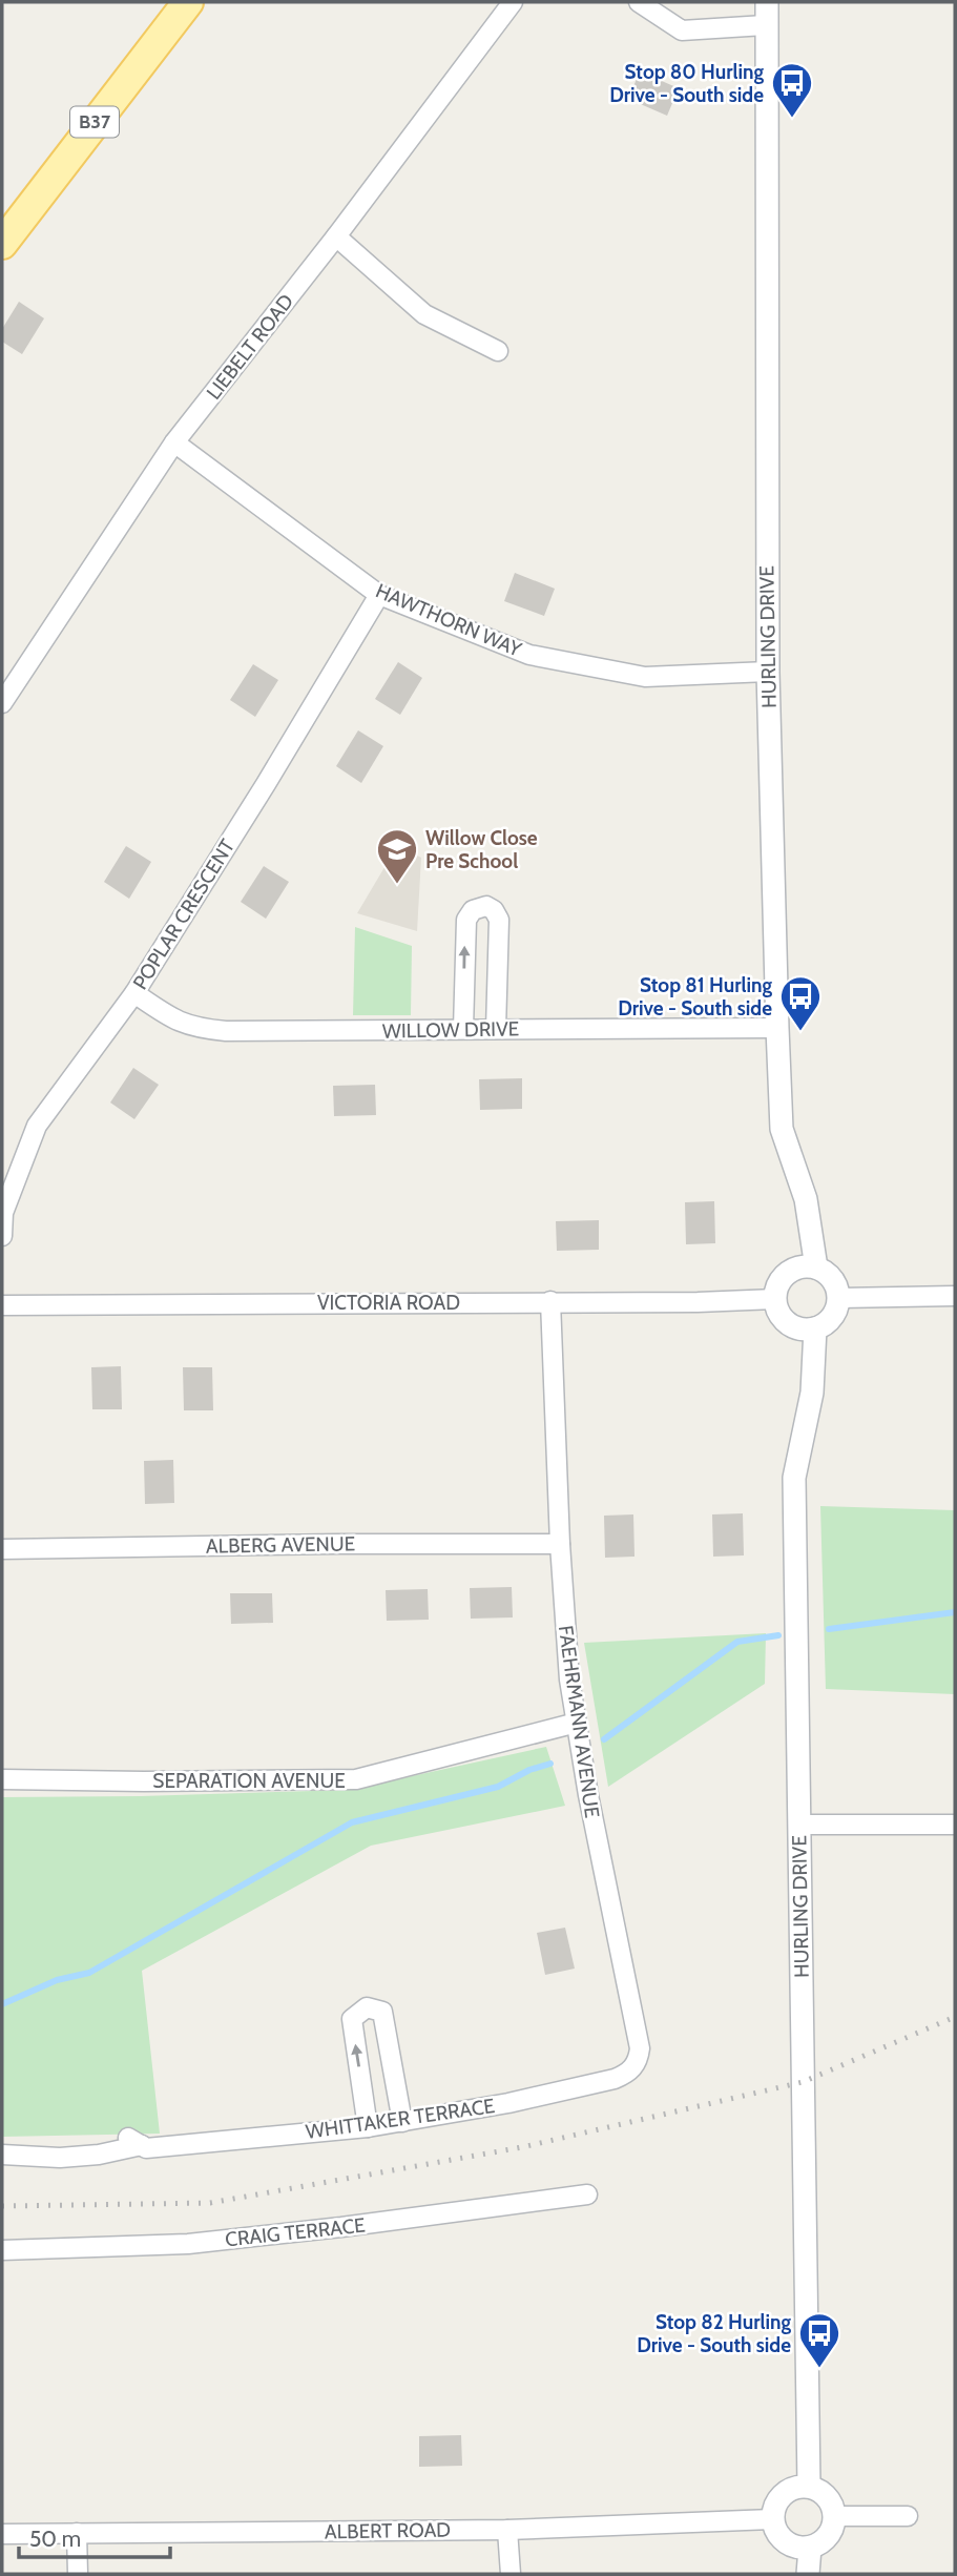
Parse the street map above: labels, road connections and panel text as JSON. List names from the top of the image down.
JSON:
{
  "streets": {
    "main road": ["B37"],
    "street": [
      "LIEBELT ROAD",
      "HAWTHORN WAY",
      "HURLING DRIVE",
      "POPLAR CRESCENT",
      "WILLOW DRIVE",
      "VICTORIA ROAD",
      "ALBERG AVENUE",
      "FAEHRMANN AVENUE",
      "SEPARATION AVENUE",
      "WHITTAKER TERRACE",
      "CRAIG TERRACE",
      "ALBERT ROAD"
    ]
  },
  "crossings": [
    ["LIEBELT ROAD", "HAWTHORN WAY"],
    ["HAWTHORN WAY", "HURLING DRIVE"],
    ["HAWTHORN WAY", "POPLAR CRESCENT"],
    ["HURLING DRIVE", "WILLOW DRIVE"],
    ["HURLING DRIVE", "VICTORIA ROAD"],
    ["HURLING DRIVE", "ALBERT ROAD"],
    ["POPLAR CRESCENT", "WILLOW DRIVE"],
    ["VICTORIA ROAD", "FAEHRMANN AVENUE"],
    ["ALBERG AVENUE", "FAEHRMANN AVENUE"],
    ["FAEHRMANN AVENUE", "SEPARATION AVENUE"],
    ["FAEHRMANN AVENUE", "WHITTAKER TERRACE"]
  ],
  "places": {
    "bus stop": ["Stop 80 Hurling Drive - South side", "Stop 81 Hurling Drive - South side", "Stop 82 Hurling Drive - South side"],
    "school or university": ["Willow Close Pre School"]
  },
  "scale_bar": "50 m"
}
